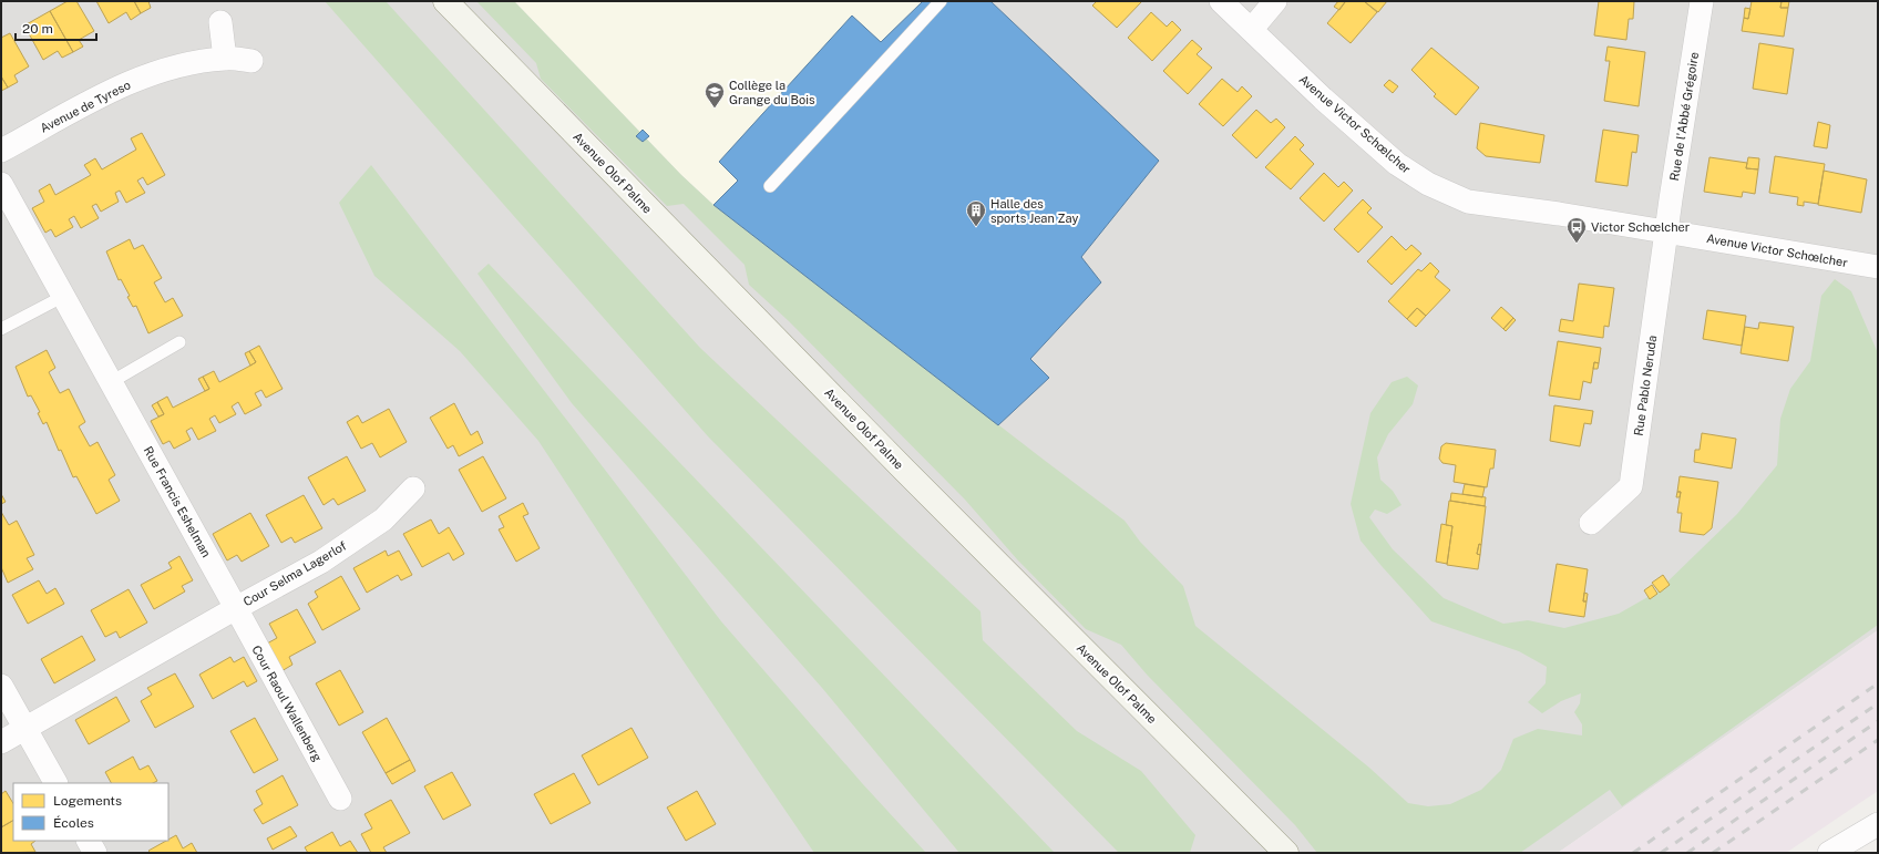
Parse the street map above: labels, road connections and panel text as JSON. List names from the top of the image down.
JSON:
{
  "streets": {
    "main road": ["Avenue Olof Palme"],
    "street": [
      "Avenue de Tyreso",
      "Rue de l'Abbé Grégoire",
      "Avenue Victor Schœlcher",
      "Rue Pablo Neruda",
      "Rue Francis Eshelman",
      "Cour Selma Lagerlof",
      "Cour Raoul Wallenberg"
    ]
  },
  "crossings": [
    ["Rue de l'Abbé Grégoire", "Avenue Victor Schœlcher"],
    ["Rue de l'Abbé Grégoire", "Rue Pablo Neruda"],
    ["Avenue Victor Schœlcher", "Rue Pablo Neruda"],
    ["Rue Francis Eshelman", "Cour Selma Lagerlof"],
    ["Rue Francis Eshelman", "Cour Raoul Wallenberg"],
    ["Cour Selma Lagerlof", "Cour Raoul Wallenberg"]
  ],
  "places": {
    "school or university": ["Collège la Grange du Bois"],
    "building": ["Halle des sports Jean Zay"],
    "bus stop": ["Victor Schœlcher"]
  },
  "legend": ["Logements", "Écoles"],
  "scale_bar": "20 m"
}
